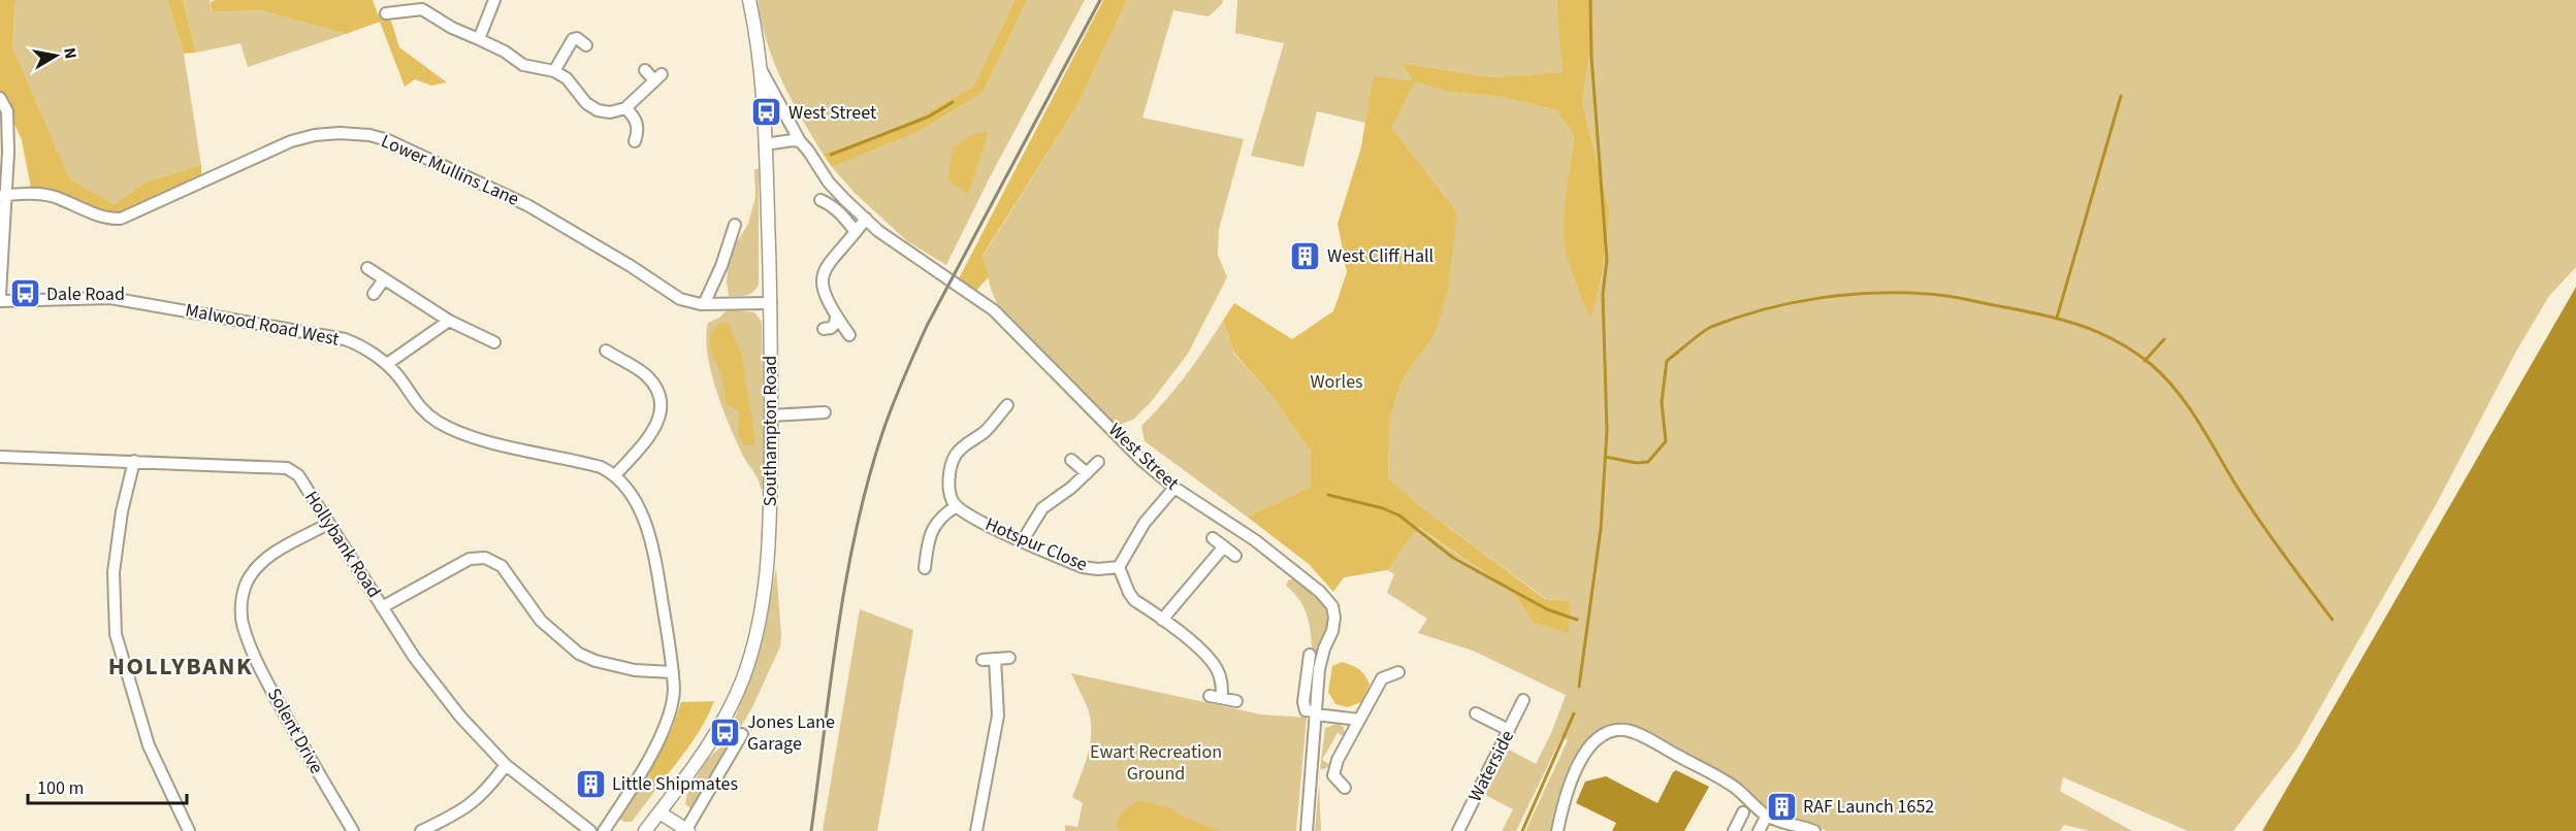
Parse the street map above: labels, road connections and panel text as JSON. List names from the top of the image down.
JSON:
{
  "streets": {
    "street": [
      "Lower Mullins Lane",
      "Malwood Road West",
      "Southampton Road",
      "West Street",
      "Hollybank Road",
      "Hotspur Close",
      "Solent Drive",
      "Waterside"
    ]
  },
  "crossings": [
    ["Lower Mullins Lane", "Southampton Road"],
    ["Southampton Road", "West Street"],
    ["Hollybank Road", "Solent Drive"]
  ],
  "districts": ["HOLLYBANK"],
  "parks": ["Worles", "Ewart Recreation Ground"],
  "places": {
    "bus stop": ["West Street", "Dale Road", "Jones Lane Garage"],
    "building": ["West Cliff Hall", "Little Shipmates", "RAF Launch 1652"]
  },
  "scale_bar": "100 m",
  "north": "right"
}
